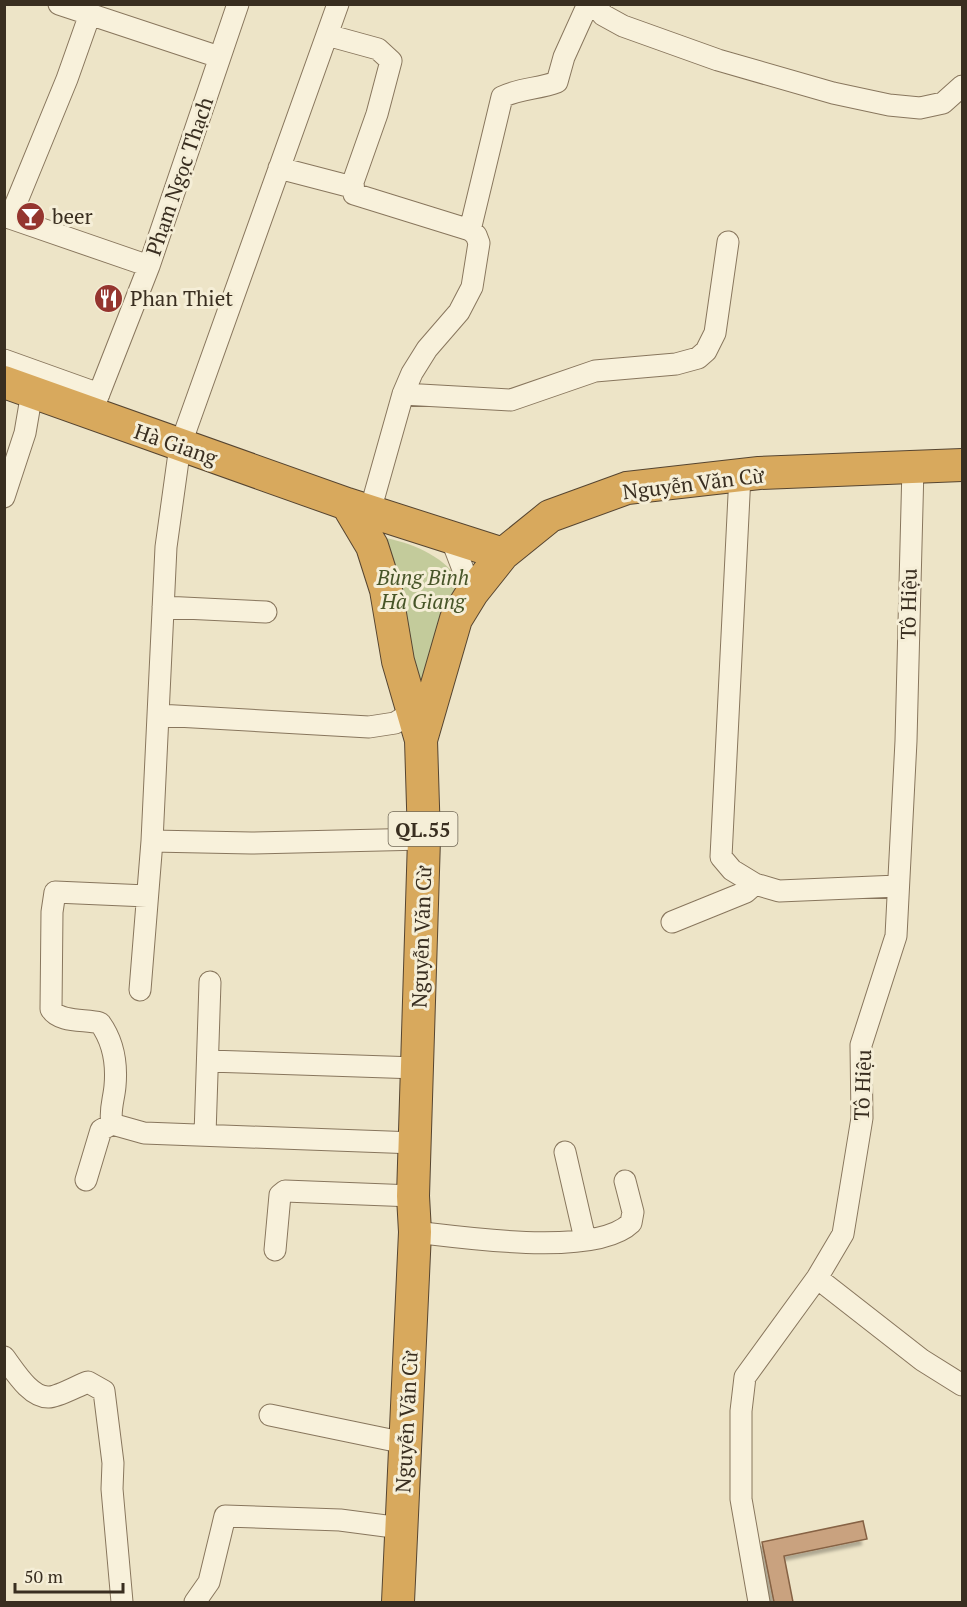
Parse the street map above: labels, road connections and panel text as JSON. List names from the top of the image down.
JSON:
{
  "streets": {
    "highway": ["Hà Giang", "Nguyễn Văn Cừ", "QL.55"],
    "street": ["Phạm Ngọc Thạch", "Tô Hiệu"]
  },
  "crossings": [
    ["Phạm Ngọc Thạch", "Hà Giang"],
    ["Hà Giang", "Nguyễn Văn Cừ"],
    ["Nguyễn Văn Cừ", "Tô Hiệu"]
  ],
  "parks": ["Bùng Binh Hà Giang"],
  "places": {
    "bar": ["beer"],
    "restaurant": ["Phan Thiet"]
  },
  "scale_bar": "50 m"
}
